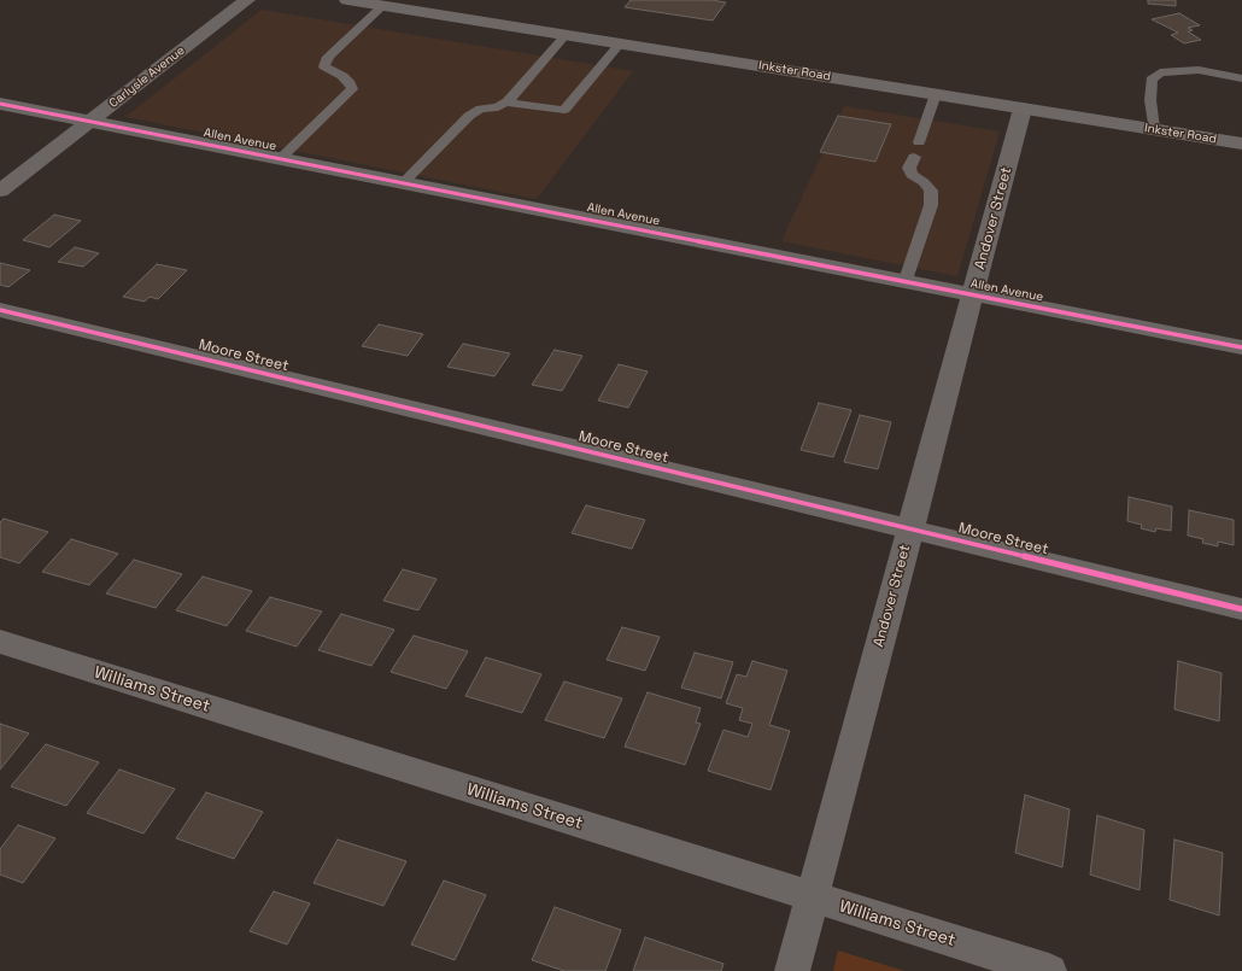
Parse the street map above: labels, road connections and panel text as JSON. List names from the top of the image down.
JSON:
{
  "streets": {
    "main road": ["Inkster Road"],
    "street": [
      "Carlysle Avenue",
      "Allen Avenue",
      "Andover Street",
      "Moore Street",
      "Williams Street"
    ]
  },
  "crossings": [
    ["Inkster Road", "Andover Street"],
    ["Carlysle Avenue", "Allen Avenue"],
    ["Allen Avenue", "Andover Street"],
    ["Andover Street", "Moore Street"],
    ["Andover Street", "Williams Street"]
  ]
}
